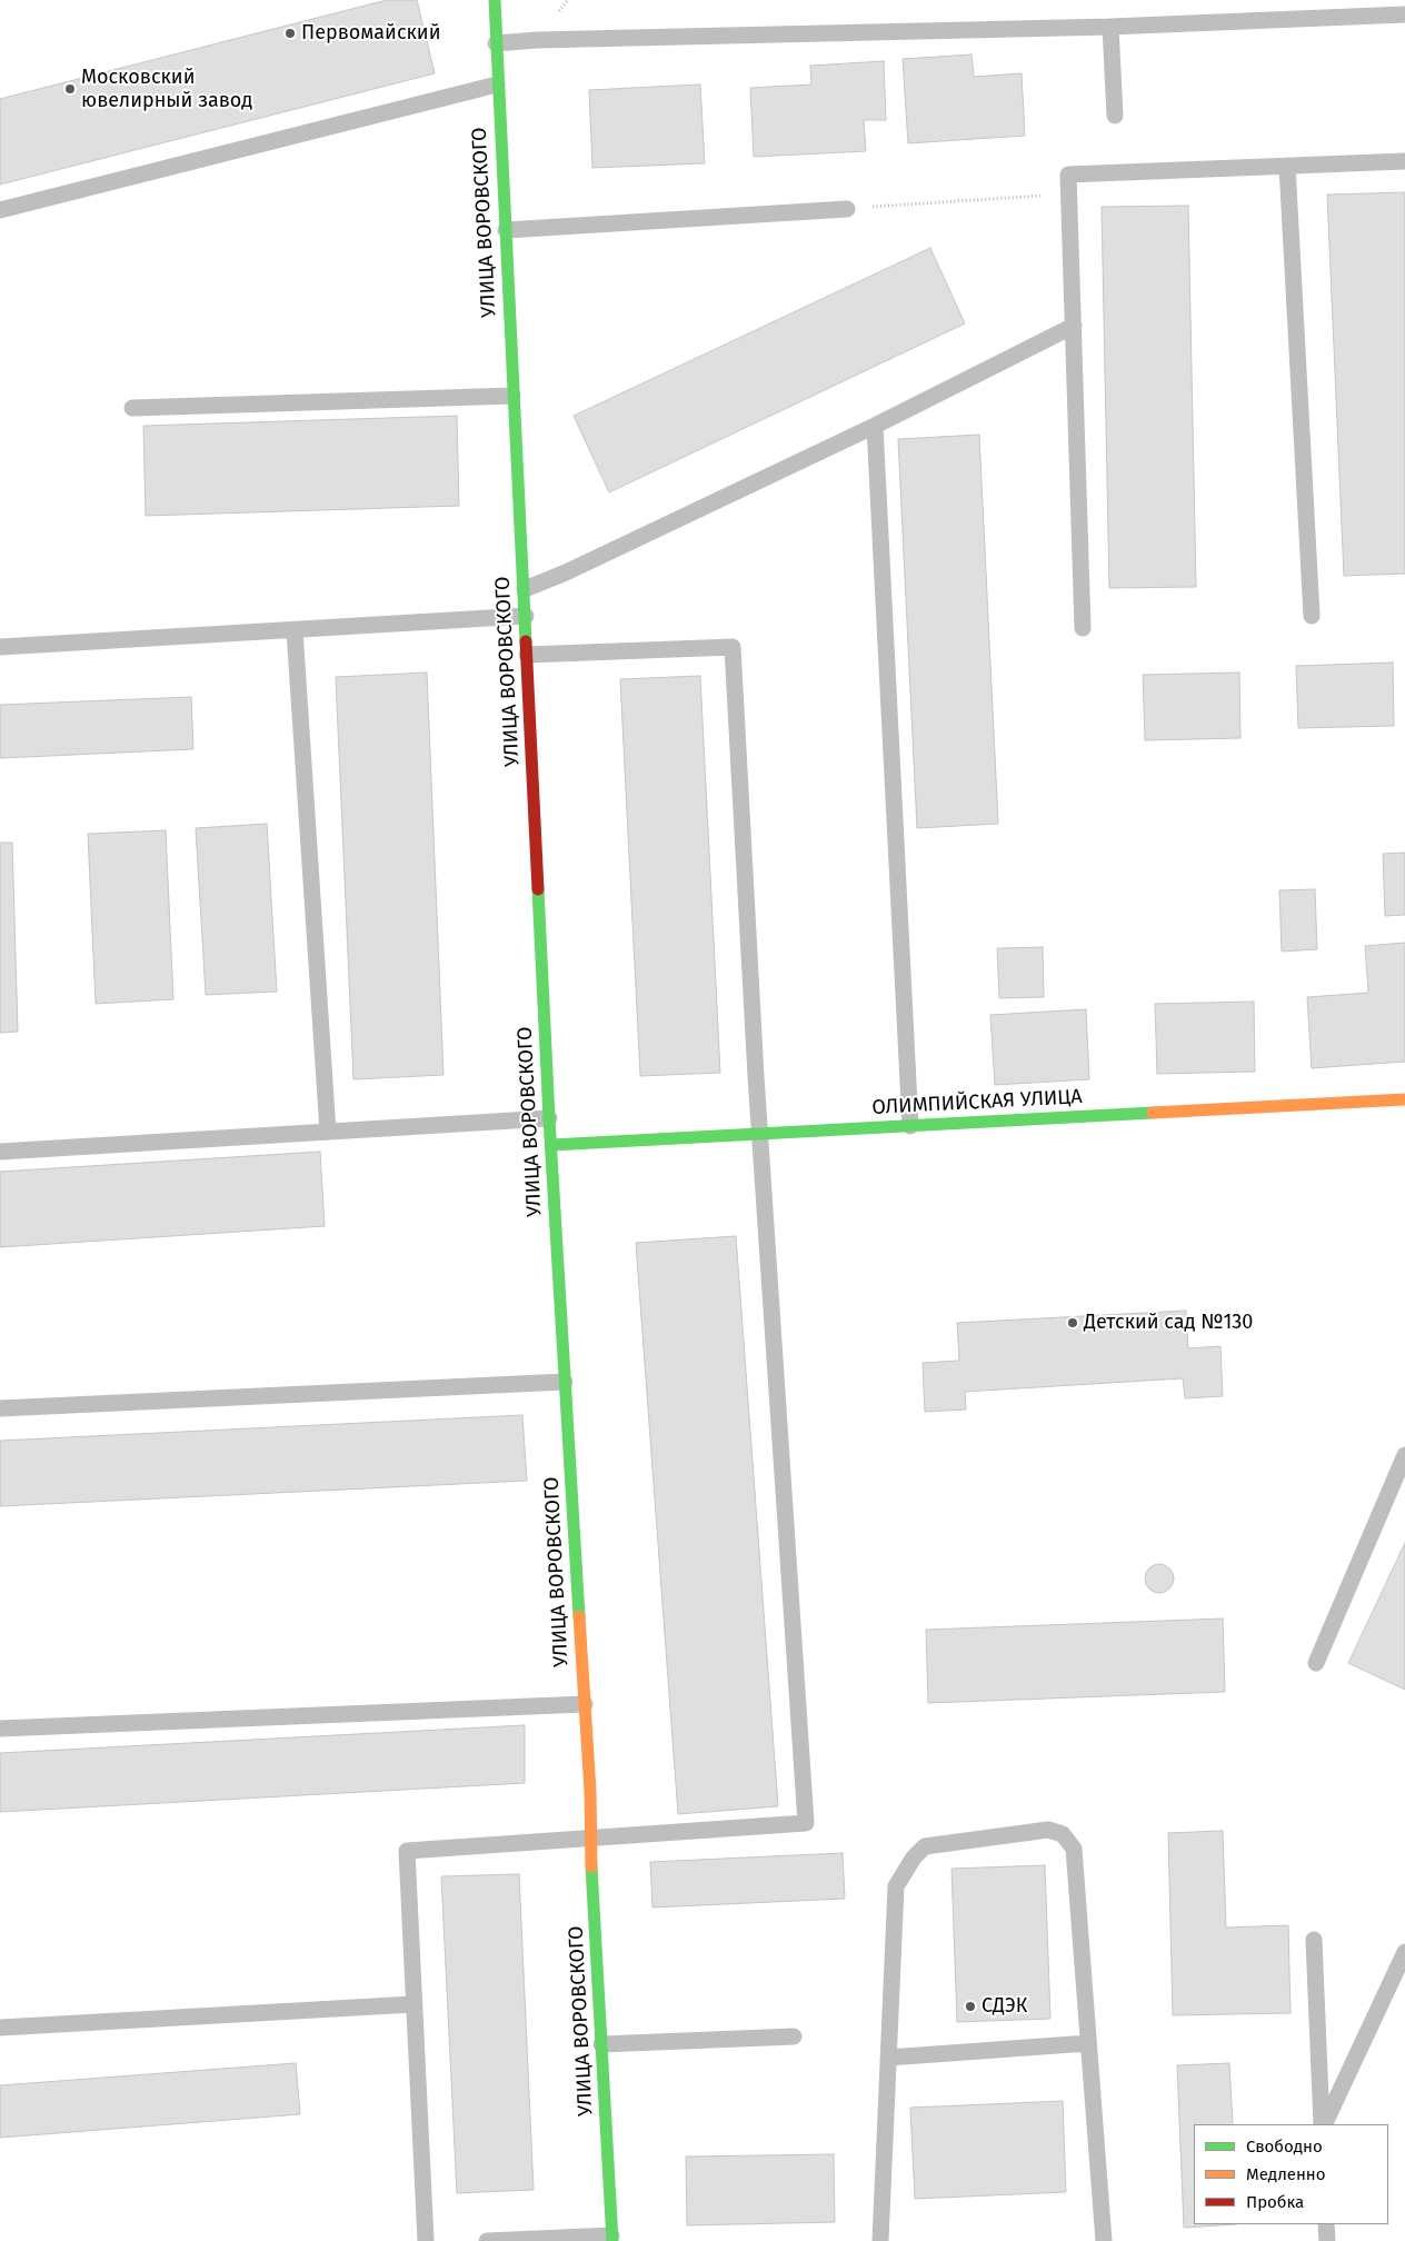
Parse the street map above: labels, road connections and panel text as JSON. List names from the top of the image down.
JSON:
{
  "streets": {
    "street": ["УЛИЦА ВОРОВСКОГО", "ОЛИМПИЙСКАЯ УЛИЦА"]
  },
  "crossings": [
    ["УЛИЦА ВОРОВСКОГО", "ОЛИМПИЙСКАЯ УЛИЦА"]
  ],
  "places": [
    "Первомайский",
    "Московский ювелирный завод",
    "Детский сад №130",
    "СДЭК"
  ],
  "legend": ["Свободно", "Медленно", "Пробка"]
}
